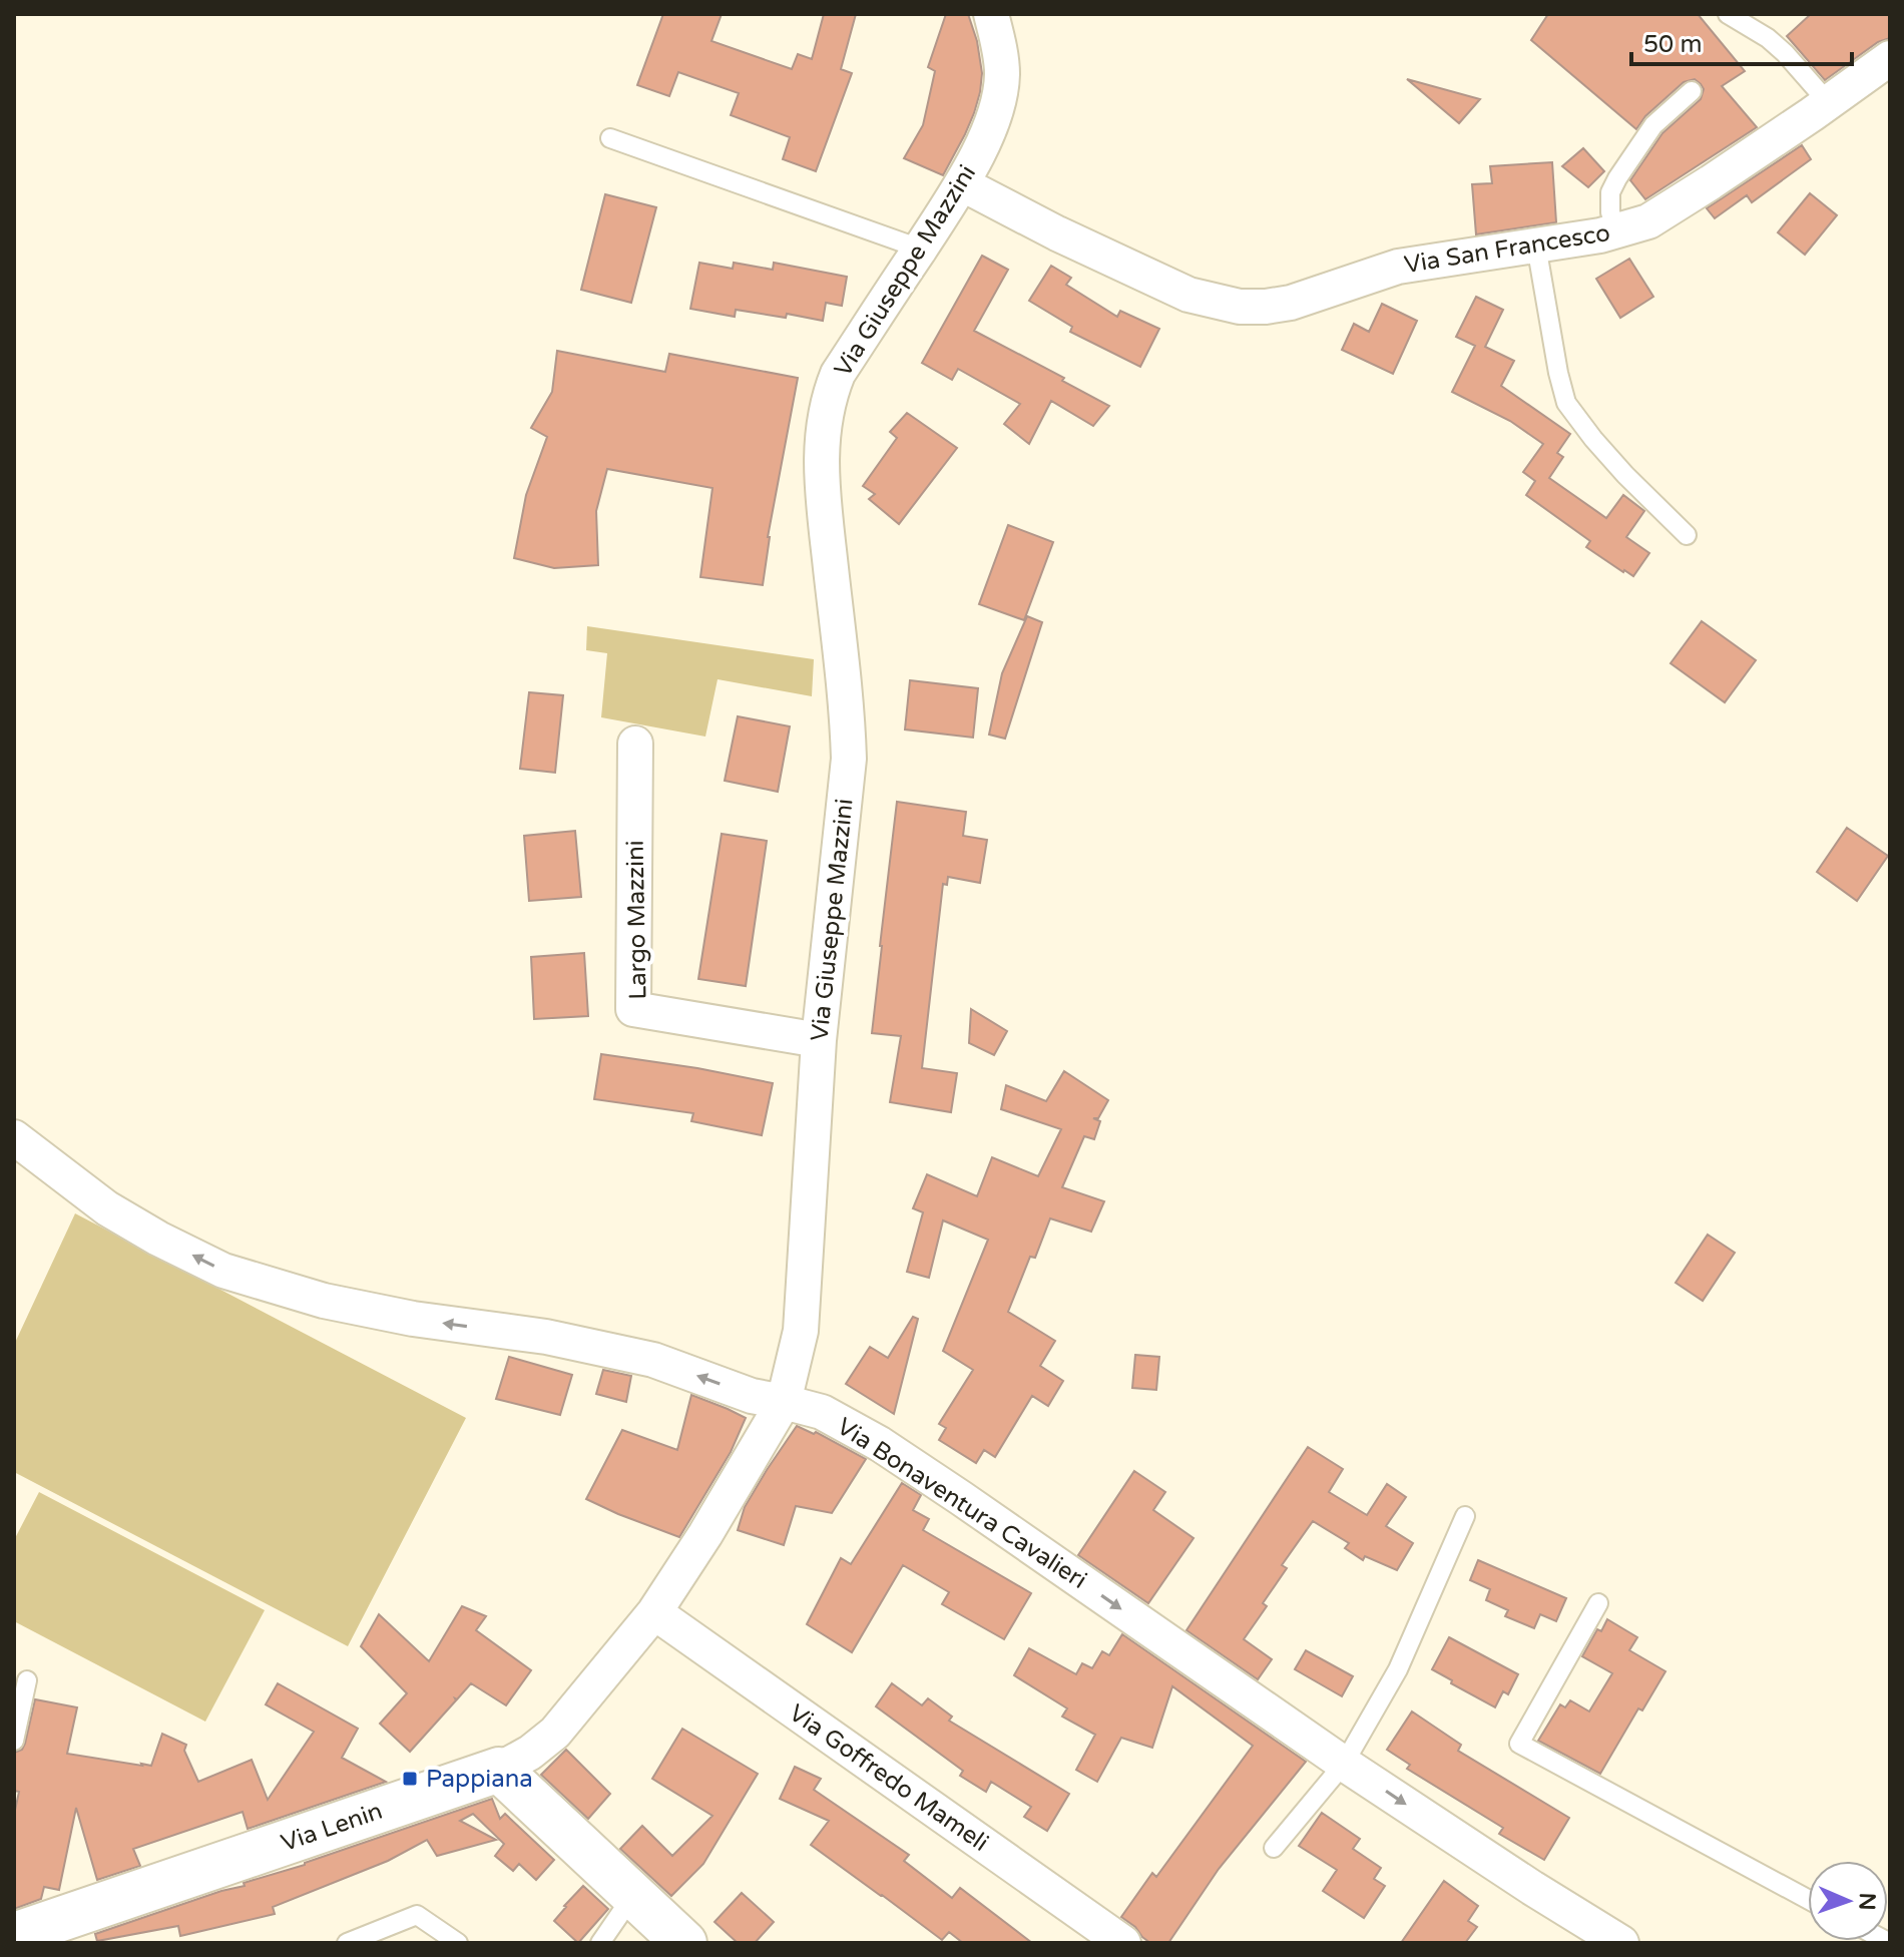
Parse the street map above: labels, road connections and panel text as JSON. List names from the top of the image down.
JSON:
{
  "streets": {
    "street": [
      "Via San Francesco",
      "Via Giuseppe Mazzini",
      "Largo Mazzini",
      "Via Bonaventura Cavalieri",
      "Via Goffredo Mameli",
      "Via Lenin"
    ]
  },
  "crossings": [
    ["Via San Francesco", "Via Giuseppe Mazzini"],
    ["Via Giuseppe Mazzini", "Largo Mazzini"],
    ["Via Giuseppe Mazzini", "Via Bonaventura Cavalieri"],
    ["Via Giuseppe Mazzini", "Via Goffredo Mameli"],
    ["Via Giuseppe Mazzini", "Via Lenin"]
  ],
  "places": {
    "transit": ["Pappiana"]
  },
  "scale_bar": "50 m",
  "north": "right"
}
